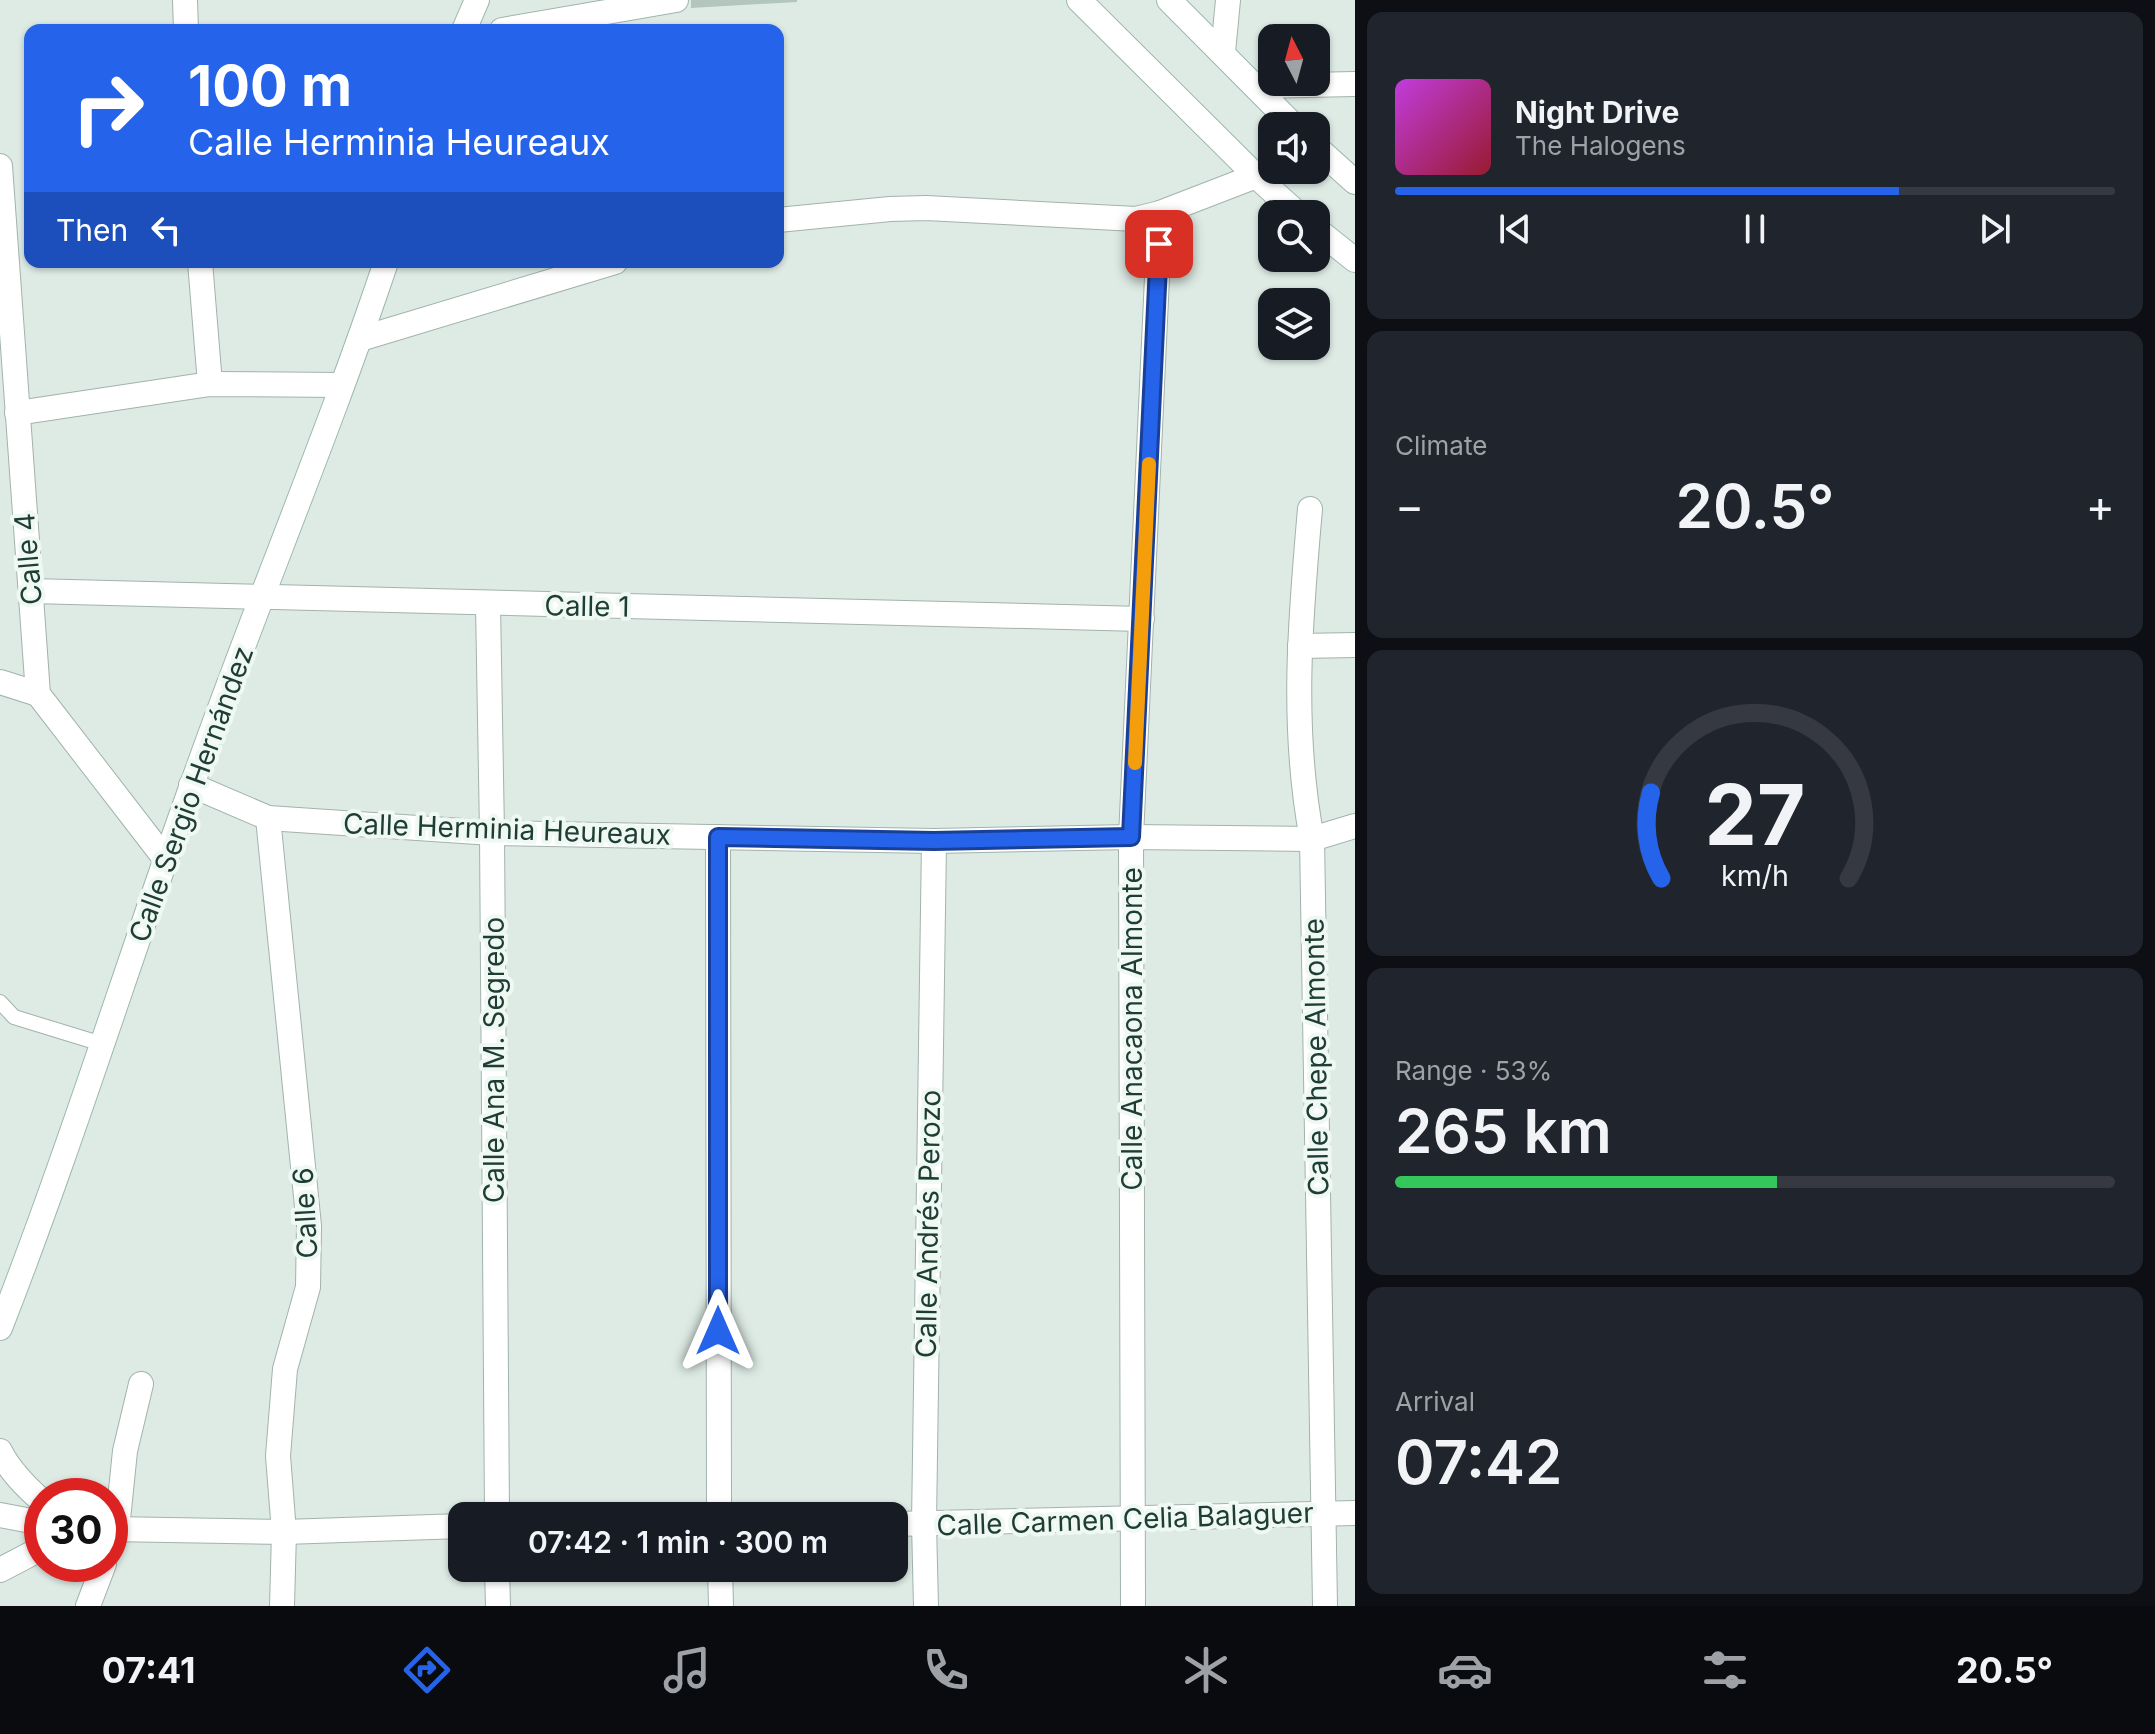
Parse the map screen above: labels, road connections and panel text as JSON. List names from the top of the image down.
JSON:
{
  "streets": {
    "street": [
      "Calle 4",
      "Calle 1",
      "Calle Sergio Hernández",
      "Calle Herminia Heureaux",
      "Calle Anacaona Almonte",
      "Calle Chepe Almonte",
      "Calle Ana M. Segredo",
      "Calle 6",
      "Calle Andrés Perozo",
      "Calle Carmen Celia Balaguer"
    ]
  },
  "crossings": [
    ["Calle 4", "Calle 1"],
    ["Calle 1", "Calle Sergio Hernández"],
    ["Calle 1", "Calle Anacaona Almonte"],
    ["Calle 1", "Calle Ana M. Segredo"],
    ["Calle Sergio Hernández", "Calle Herminia Heureaux"],
    ["Calle Herminia Heureaux", "Calle Anacaona Almonte"],
    ["Calle Herminia Heureaux", "Calle Chepe Almonte"],
    ["Calle Herminia Heureaux", "Calle Ana M. Segredo"],
    ["Calle Herminia Heureaux", "Calle 6"],
    ["Calle Herminia Heureaux", "Calle Andrés Perozo"],
    ["Calle Anacaona Almonte", "Calle Carmen Celia Balaguer"],
    ["Calle Chepe Almonte", "Calle Carmen Celia Balaguer"],
    ["Calle Andrés Perozo", "Calle Carmen Celia Balaguer"]
  ],
  "north": "top",
  "page": {
    "turn": ["100 m", "Calle Herminia Heureaux"],
    "song": ["Night Drive", "The Halogens"],
    "then": "Then",
    "tile": [
      "Climate",
      ["Range · 53%", "265 km"],
      ["Arrival", "07:42"]
    ],
    "heat": ["−", "20.5°", "+"],
    "limit": "30",
    "trip": "07:42 · 1 min · 300 m",
    "tabs": ["07:41", "20.5°"],
    "gauge": ["27", "km/h"]
  }
}
